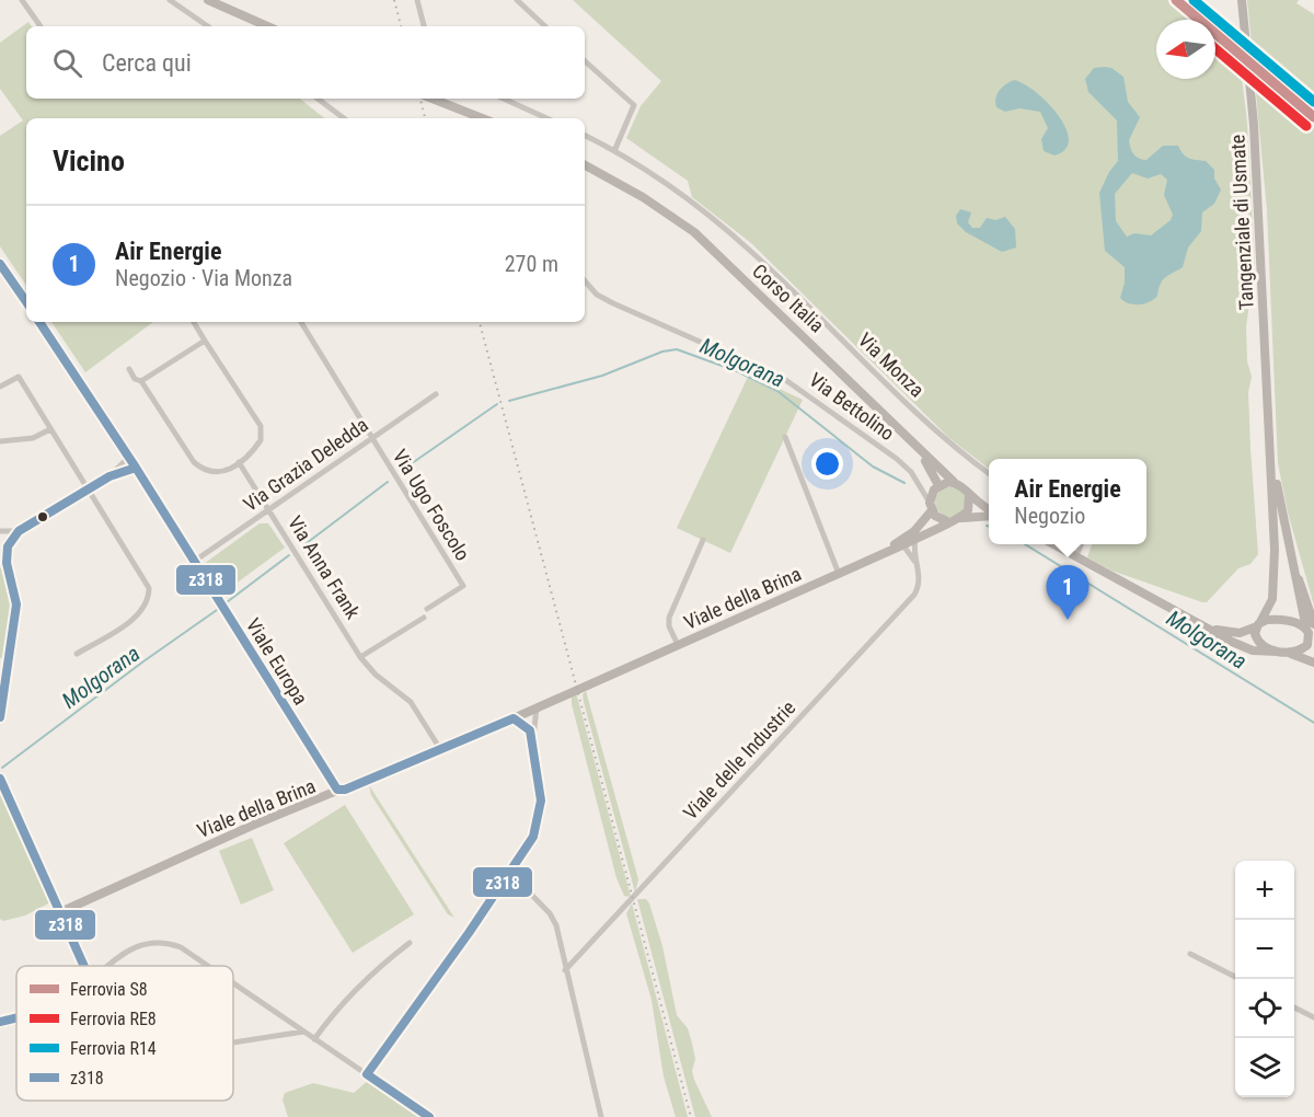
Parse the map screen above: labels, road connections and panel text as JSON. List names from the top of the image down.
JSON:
{
  "streets": {
    "main road": [
      "Tangenziale di Usmate",
      "Corso Italia",
      "Viale della Brina",
      "Viale Europa"
    ],
    "street": [
      "Via Monza",
      "Via Bettolino",
      "Via Grazia Deledda",
      "Via Ugo Foscolo",
      "Via Anna Frank",
      "Viale delle Industrie"
    ]
  },
  "crossings": [
    ["Corso Italia", "Via Bettolino"],
    ["Corso Italia", "Viale della Brina"],
    ["Via Bettolino", "Viale della Brina"],
    ["Via Grazia Deledda", "Via Ugo Foscolo"],
    ["Via Grazia Deledda", "Via Anna Frank"],
    ["Via Grazia Deledda", "Viale Europa"],
    ["Via Anna Frank", "Viale della Brina"],
    ["Viale della Brina", "Viale Europa"],
    ["Viale della Brina", "Viale delle Industrie"]
  ],
  "water": ["Molgorana"],
  "lines": [
    "rail line S8",
    "rail line R14",
    "rail line RE8",
    "transit line z318"
  ],
  "legend": [
    "Ferrovia S8",
    "Ferrovia RE8",
    "Ferrovia R14",
    "z318"
  ],
  "north": "left",
  "page": {
    "search": "Cerca qui",
    "heading": "Vicino",
    "list": [
      {
        "mark": "1",
        "name": "Air Energie",
        "note": "Negozio · Via Monza",
        "value": "270 m"
      }
    ],
    "popup": ["Air Energie", "Negozio"],
    "pins": "1",
    "map_buttons": ["+", "−"]
  }
}
